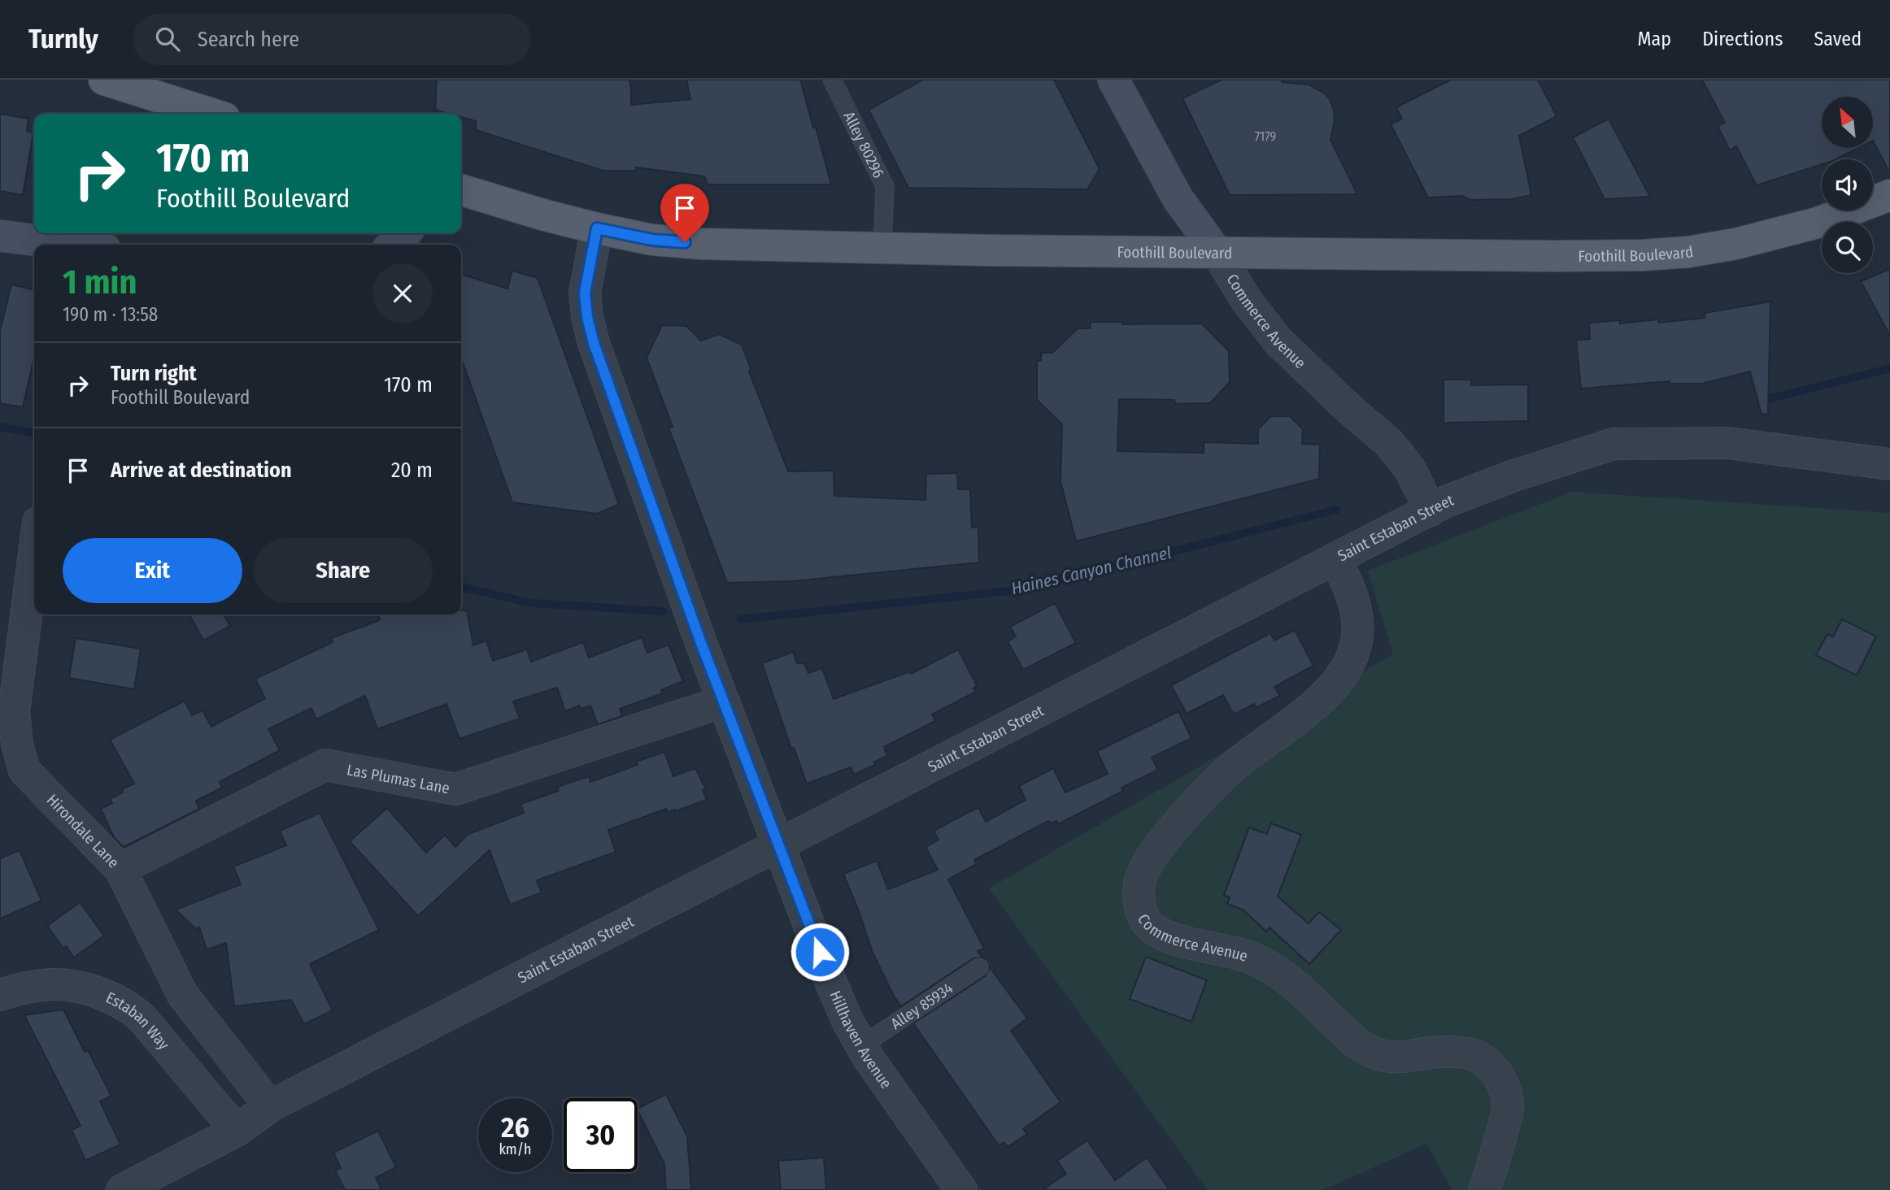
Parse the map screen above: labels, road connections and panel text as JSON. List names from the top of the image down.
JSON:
{
  "streets": {
    "main road": ["Foothill Boulevard"],
    "street": [
      "Commerce Avenue",
      "Saint Estaban Street",
      "Las Plumas Lane",
      "Hirondale Lane",
      "Estaban Way",
      "Hillhaven Avenue"
    ],
    "lane": ["Alley 80296", "Alley 85934"]
  },
  "crossings": [
    ["Alley 80296", "Foothill Boulevard"],
    ["Foothill Boulevard", "Commerce Avenue"],
    ["Foothill Boulevard", "Hillhaven Avenue"],
    ["Commerce Avenue", "Saint Estaban Street"],
    ["Saint Estaban Street", "Hirondale Lane"],
    ["Saint Estaban Street", "Estaban Way"],
    ["Saint Estaban Street", "Hillhaven Avenue"],
    ["Las Plumas Lane", "Hirondale Lane"],
    ["Las Plumas Lane", "Hillhaven Avenue"],
    ["Alley 85934", "Hillhaven Avenue"]
  ],
  "water": ["Haines Canyon Channel"],
  "house_numbers": ["7179"],
  "north": "top left",
  "page": {
    "header": "Turnly",
    "search": "Search here",
    "nav": ["Map", "Directions", "Saved"],
    "turn": ["170 m", "Foothill Boulevard"],
    "heading": ["1 min", "190 m · 13:58"],
    "list": [
      {
        "name": "Turn right",
        "note": "Foothill Boulevard",
        "value": "170 m"
      },
      {
        "name": "Arrive at destination",
        "value": "20 m"
      }
    ],
    "buttons": ["Exit", "Share"],
    "speed": "26 km/h",
    "limit": "30"
  }
}
